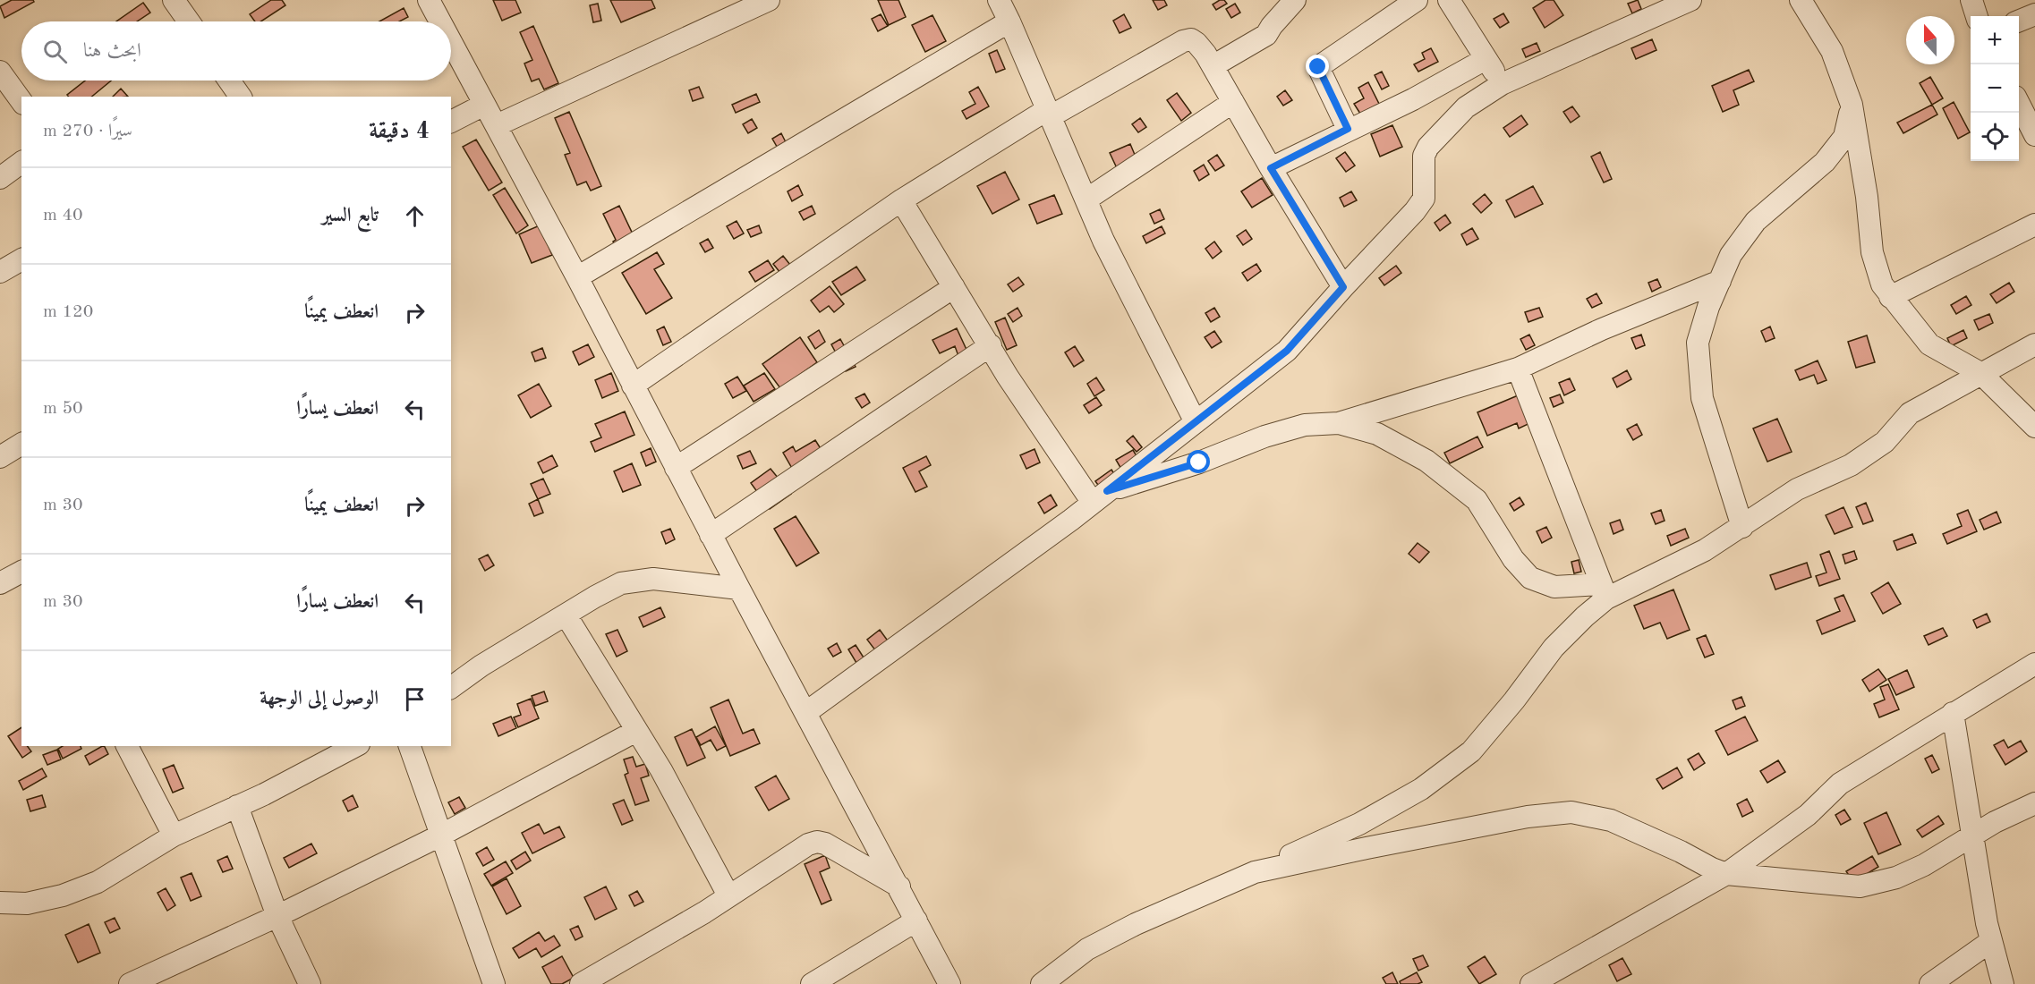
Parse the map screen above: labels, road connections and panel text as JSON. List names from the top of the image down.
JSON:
{
  "north": "top",
  "page": {
    "map_buttons": ["+", "−"],
    "search": "ابحث هنا",
    "heading": ["4 دقيقة", "سيرًا · 270 m"],
    "list": [
      ["تابع السير", "40 m"],
      ["انعطف يمينًا", "120 m"],
      ["انعطف يسارًا", "50 m"],
      ["انعطف يمينًا", "30 m"],
      ["انعطف يسارًا", "30 m"],
      "الوصول إلى الوجهة"
    ]
  }
}
